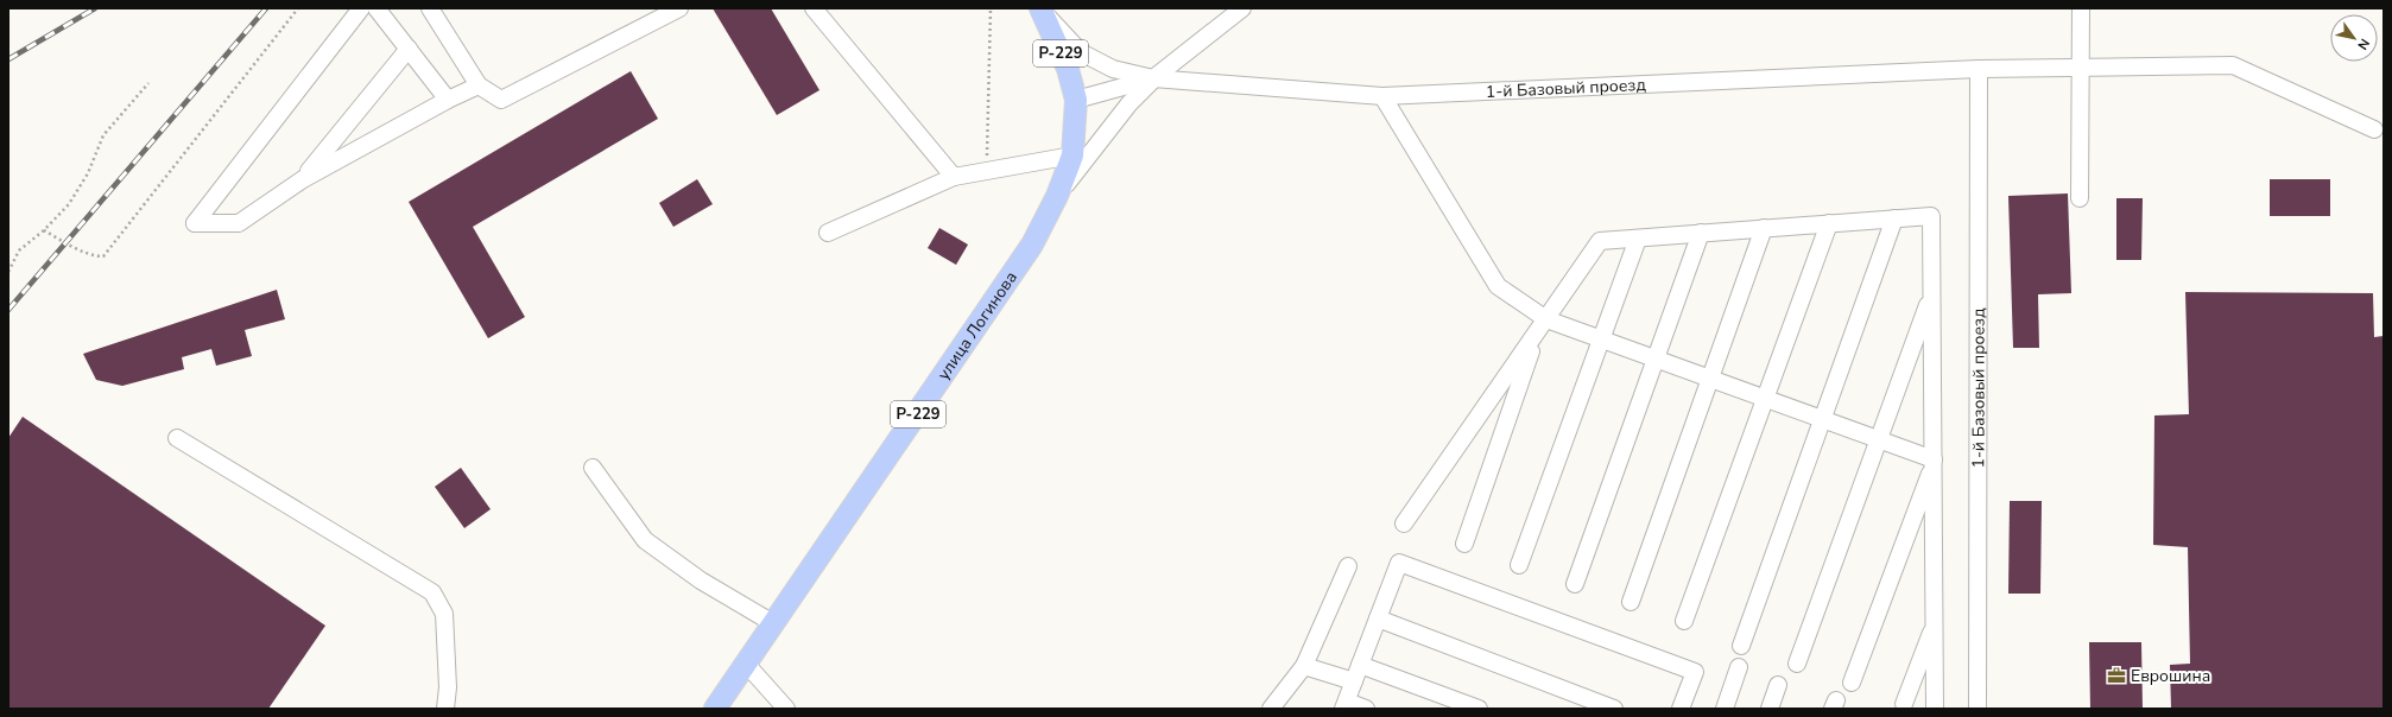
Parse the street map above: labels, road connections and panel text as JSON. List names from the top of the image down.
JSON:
{
  "streets": {
    "main road": ["Р-229", "улица Логинова"],
    "street": ["1-й Базовый проезд"]
  },
  "places": {
    "office": ["Еврошина"]
  },
  "north": "bottom right"
}
